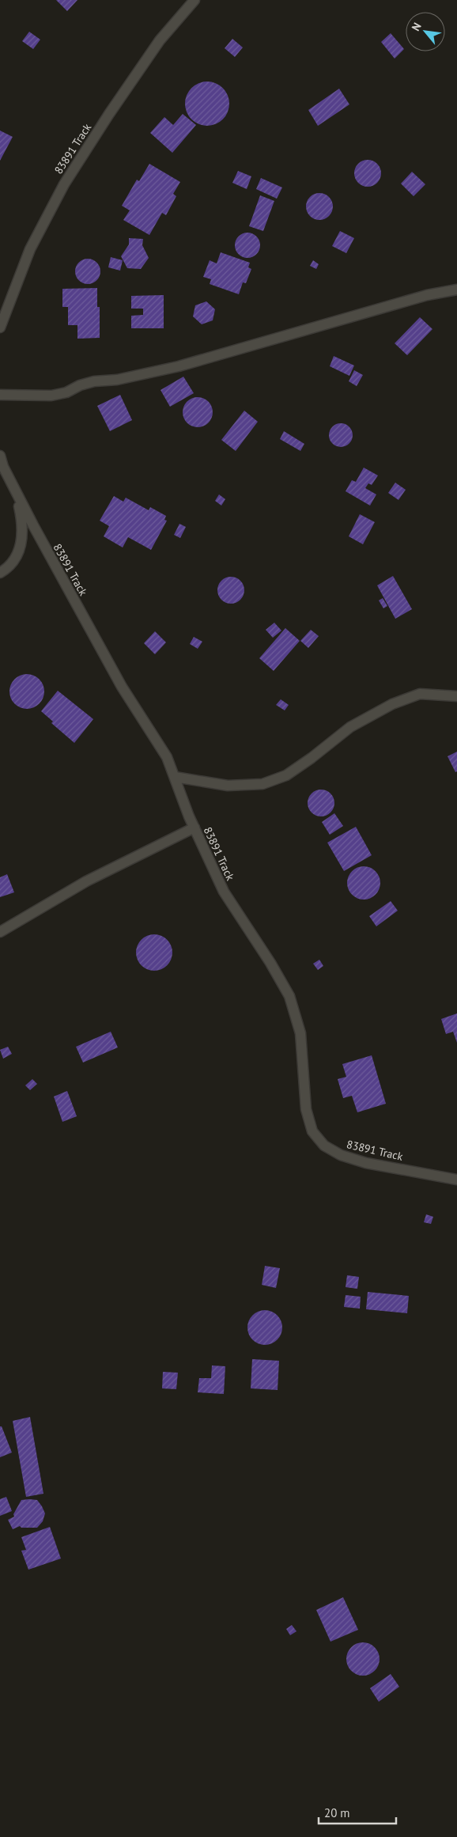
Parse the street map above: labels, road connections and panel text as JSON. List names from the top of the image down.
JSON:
{
  "streets": {
    "street": ["83891 Track"]
  },
  "scale_bar": "20 m",
  "north": "top left"
}
